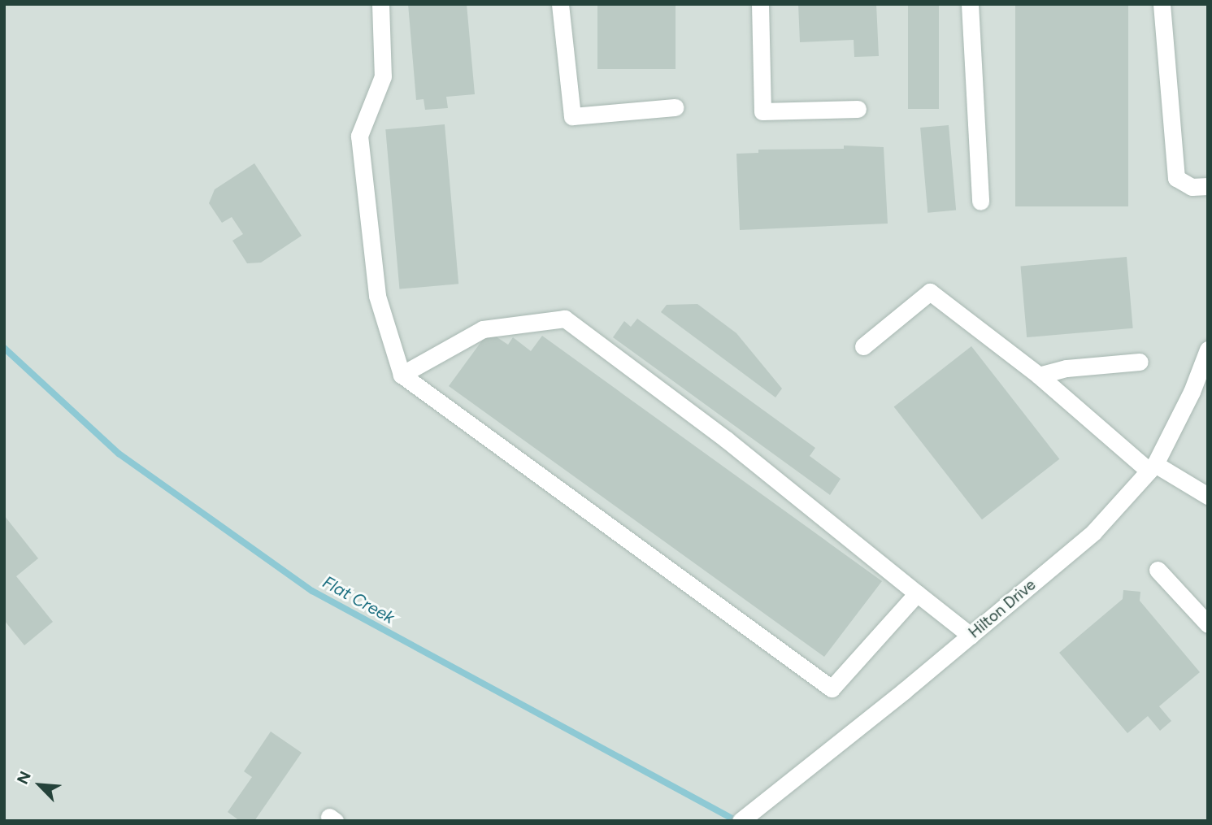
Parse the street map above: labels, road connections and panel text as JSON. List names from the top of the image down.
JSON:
{
  "streets": {
    "street": ["Hilton Drive"]
  },
  "water": ["Flat Creek"],
  "north": "top left"
}
